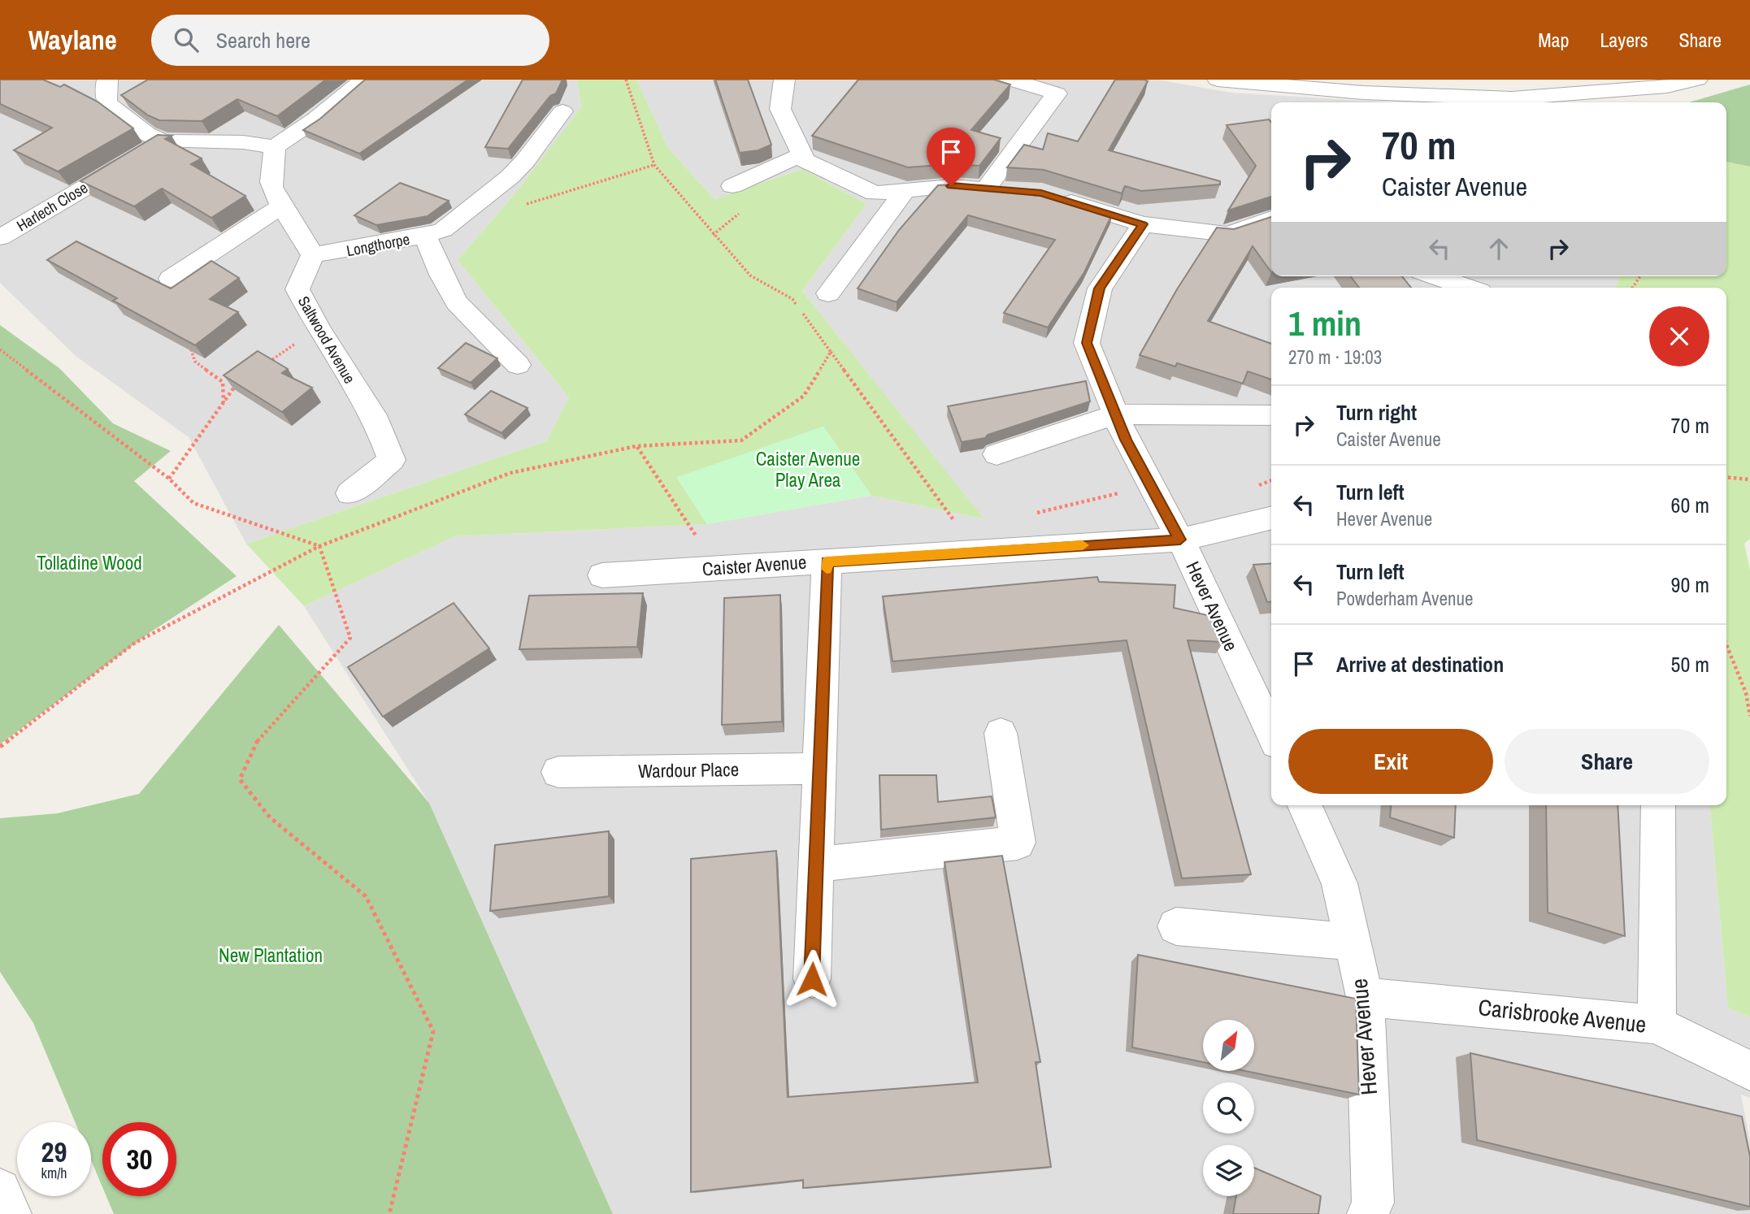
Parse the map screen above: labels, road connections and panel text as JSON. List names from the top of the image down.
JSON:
{
  "streets": {
    "street": [
      "Harlech Close",
      "Longthorpe",
      "Saltwood Avenue",
      "Caister Avenue",
      "Hever Avenue",
      "Wardour Place",
      "Carisbrooke Avenue"
    ]
  },
  "crossings": [
    ["Longthorpe", "Saltwood Avenue"],
    ["Caister Avenue", "Hever Avenue"],
    ["Hever Avenue", "Carisbrooke Avenue"]
  ],
  "parks": ["Caister Avenue Play Area", "Tolladine Wood", "New Plantation"],
  "north": "top right",
  "page": {
    "header": "Waylane",
    "search": "Search here",
    "nav": ["Map", "Layers", "Share"],
    "turn": ["70 m", "Caister Avenue"],
    "heading": ["1 min", "270 m · 19:03"],
    "list": [
      {
        "name": "Turn right",
        "note": "Caister Avenue",
        "value": "70 m"
      },
      {
        "name": "Turn left",
        "note": "Hever Avenue",
        "value": "60 m"
      },
      {
        "name": "Turn left",
        "note": "Powderham Avenue",
        "value": "90 m"
      },
      {
        "name": "Arrive at destination",
        "value": "50 m"
      }
    ],
    "buttons": ["Exit", "Share"],
    "speed": "29 km/h",
    "limit": "30"
  }
}
